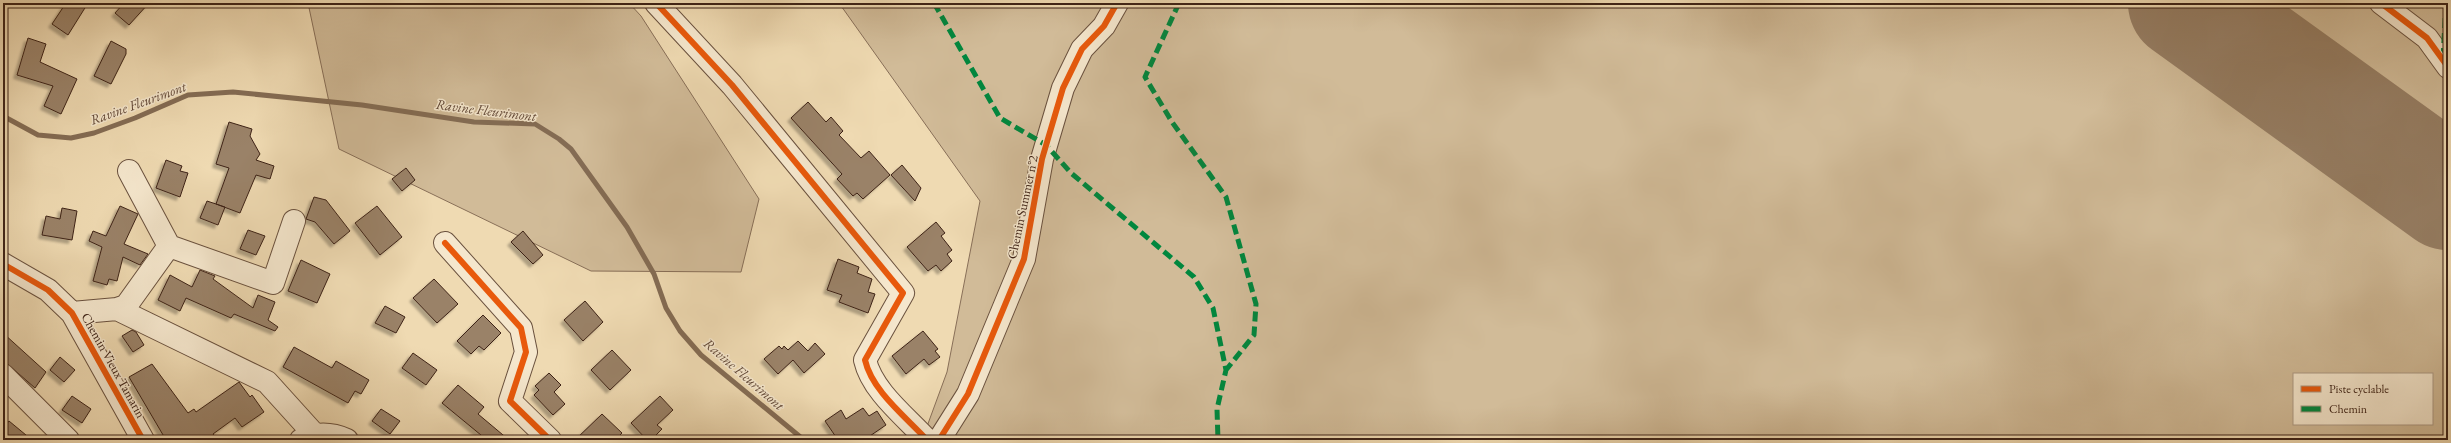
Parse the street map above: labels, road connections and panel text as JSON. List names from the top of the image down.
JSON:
{
  "streets": {
    "street": ["Chemin Summer n°2", "Chemin Vieux Tamarin"]
  },
  "water": ["Ravine Fleurimont"],
  "legend": ["Piste cyclable", "Chemin"]
}
